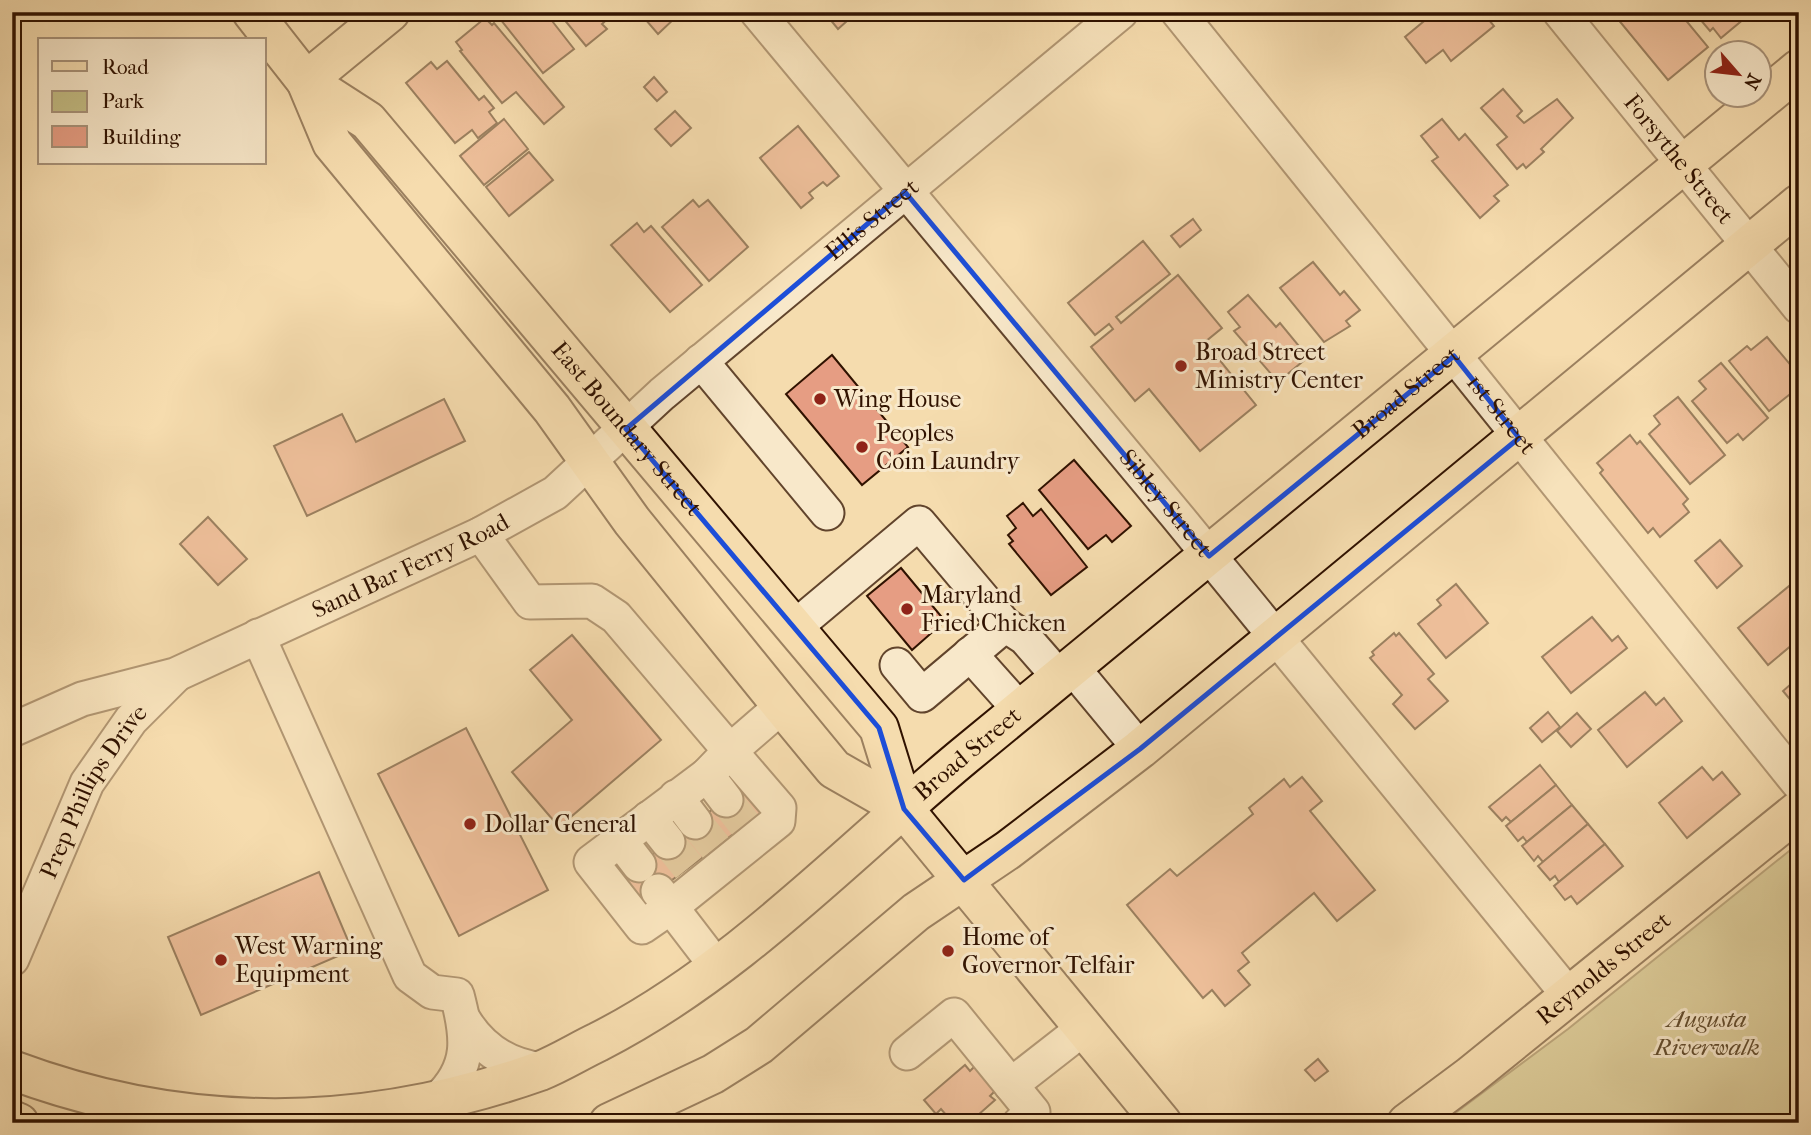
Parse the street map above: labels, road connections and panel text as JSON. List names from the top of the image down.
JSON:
{
  "streets": {
    "main road": ["Broad Street", "East Boundary Street", "Reynolds Street"],
    "street": [
      "Forsythe Street",
      "Ellis Street",
      "1st Street",
      "Sibley Street",
      "Sand Bar Ferry Road",
      "Prep Phillips Drive"
    ]
  },
  "crossings": [
    ["Forsythe Street", "Broad Street"],
    ["Ellis Street", "East Boundary Street"],
    ["Ellis Street", "Sibley Street"],
    ["Ellis Street", "Sand Bar Ferry Road"],
    ["Broad Street", "1st Street"],
    ["Broad Street", "East Boundary Street"],
    ["Broad Street", "Sibley Street"],
    ["East Boundary Street", "Sand Bar Ferry Road"],
    ["Sibley Street", "Reynolds Street"],
    ["Sand Bar Ferry Road", "Prep Phillips Drive"]
  ],
  "parks": ["Augusta Riverwalk"],
  "places": [
    "Broad Street Ministry Center",
    "Wing House",
    "Peoples Coin Laundry",
    "Maryland Fried Chicken",
    "Dollar General",
    "Home of Governor Telfair",
    "West Warning Equipment"
  ],
  "legend": ["Road", "Park", "Building"],
  "north": "bottom right"
}
